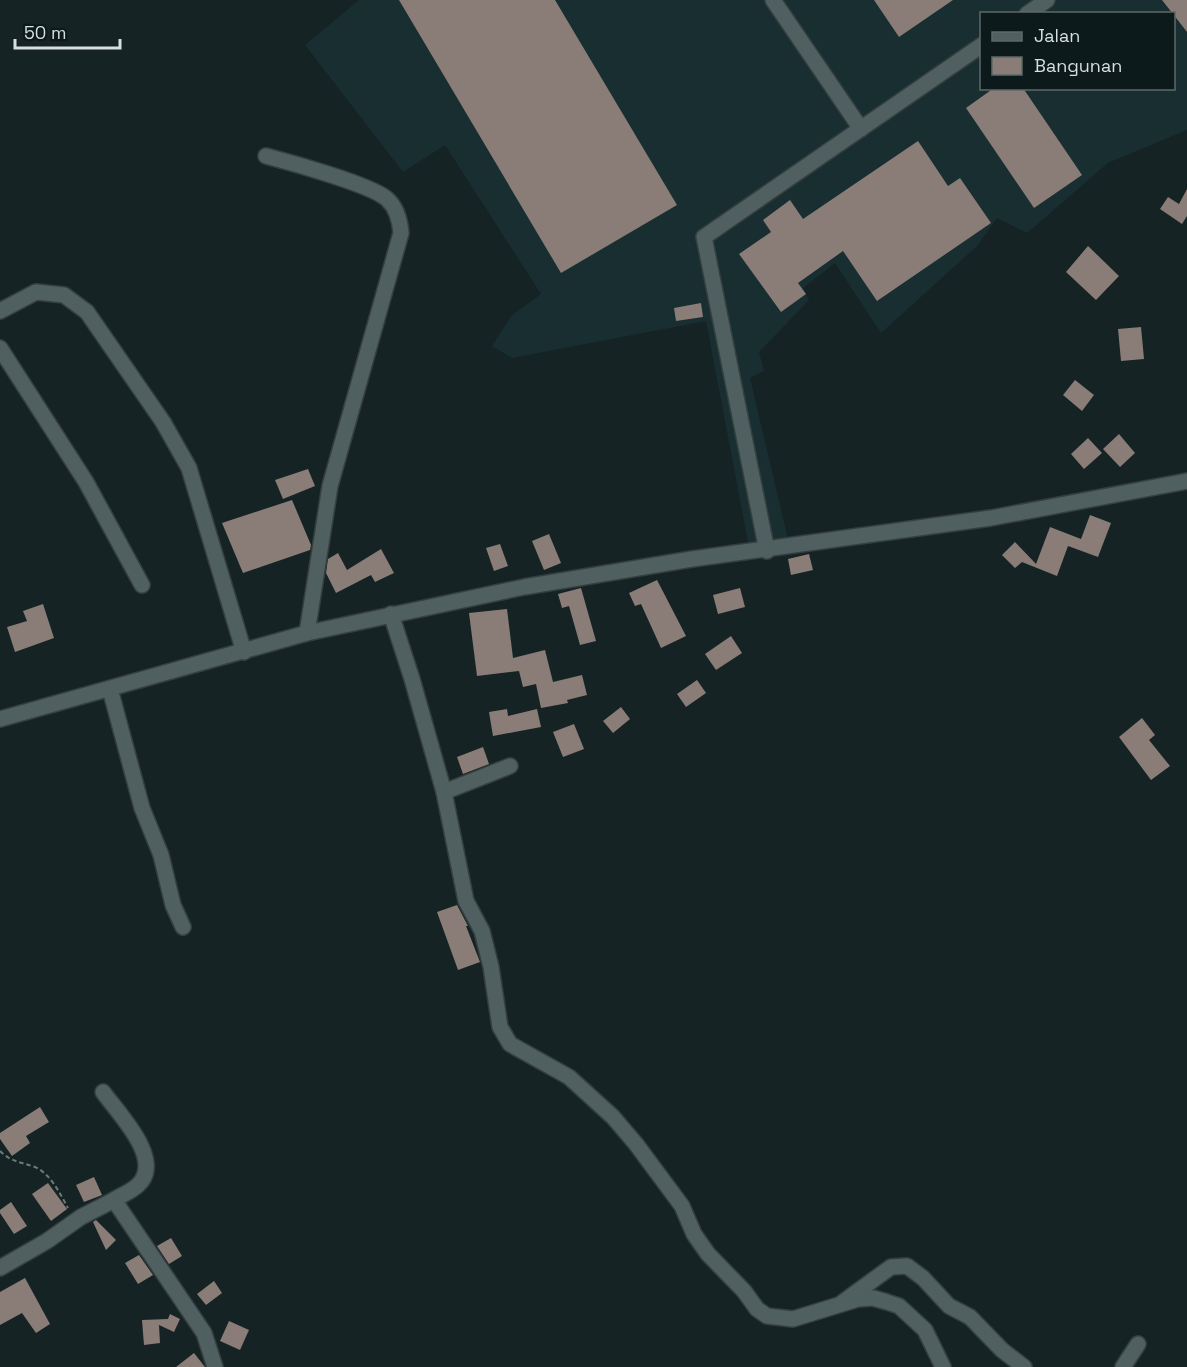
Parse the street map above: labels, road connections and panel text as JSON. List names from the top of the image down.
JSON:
{
  "legend": ["Jalan", "Bangunan"],
  "scale_bar": "50 m"
}
